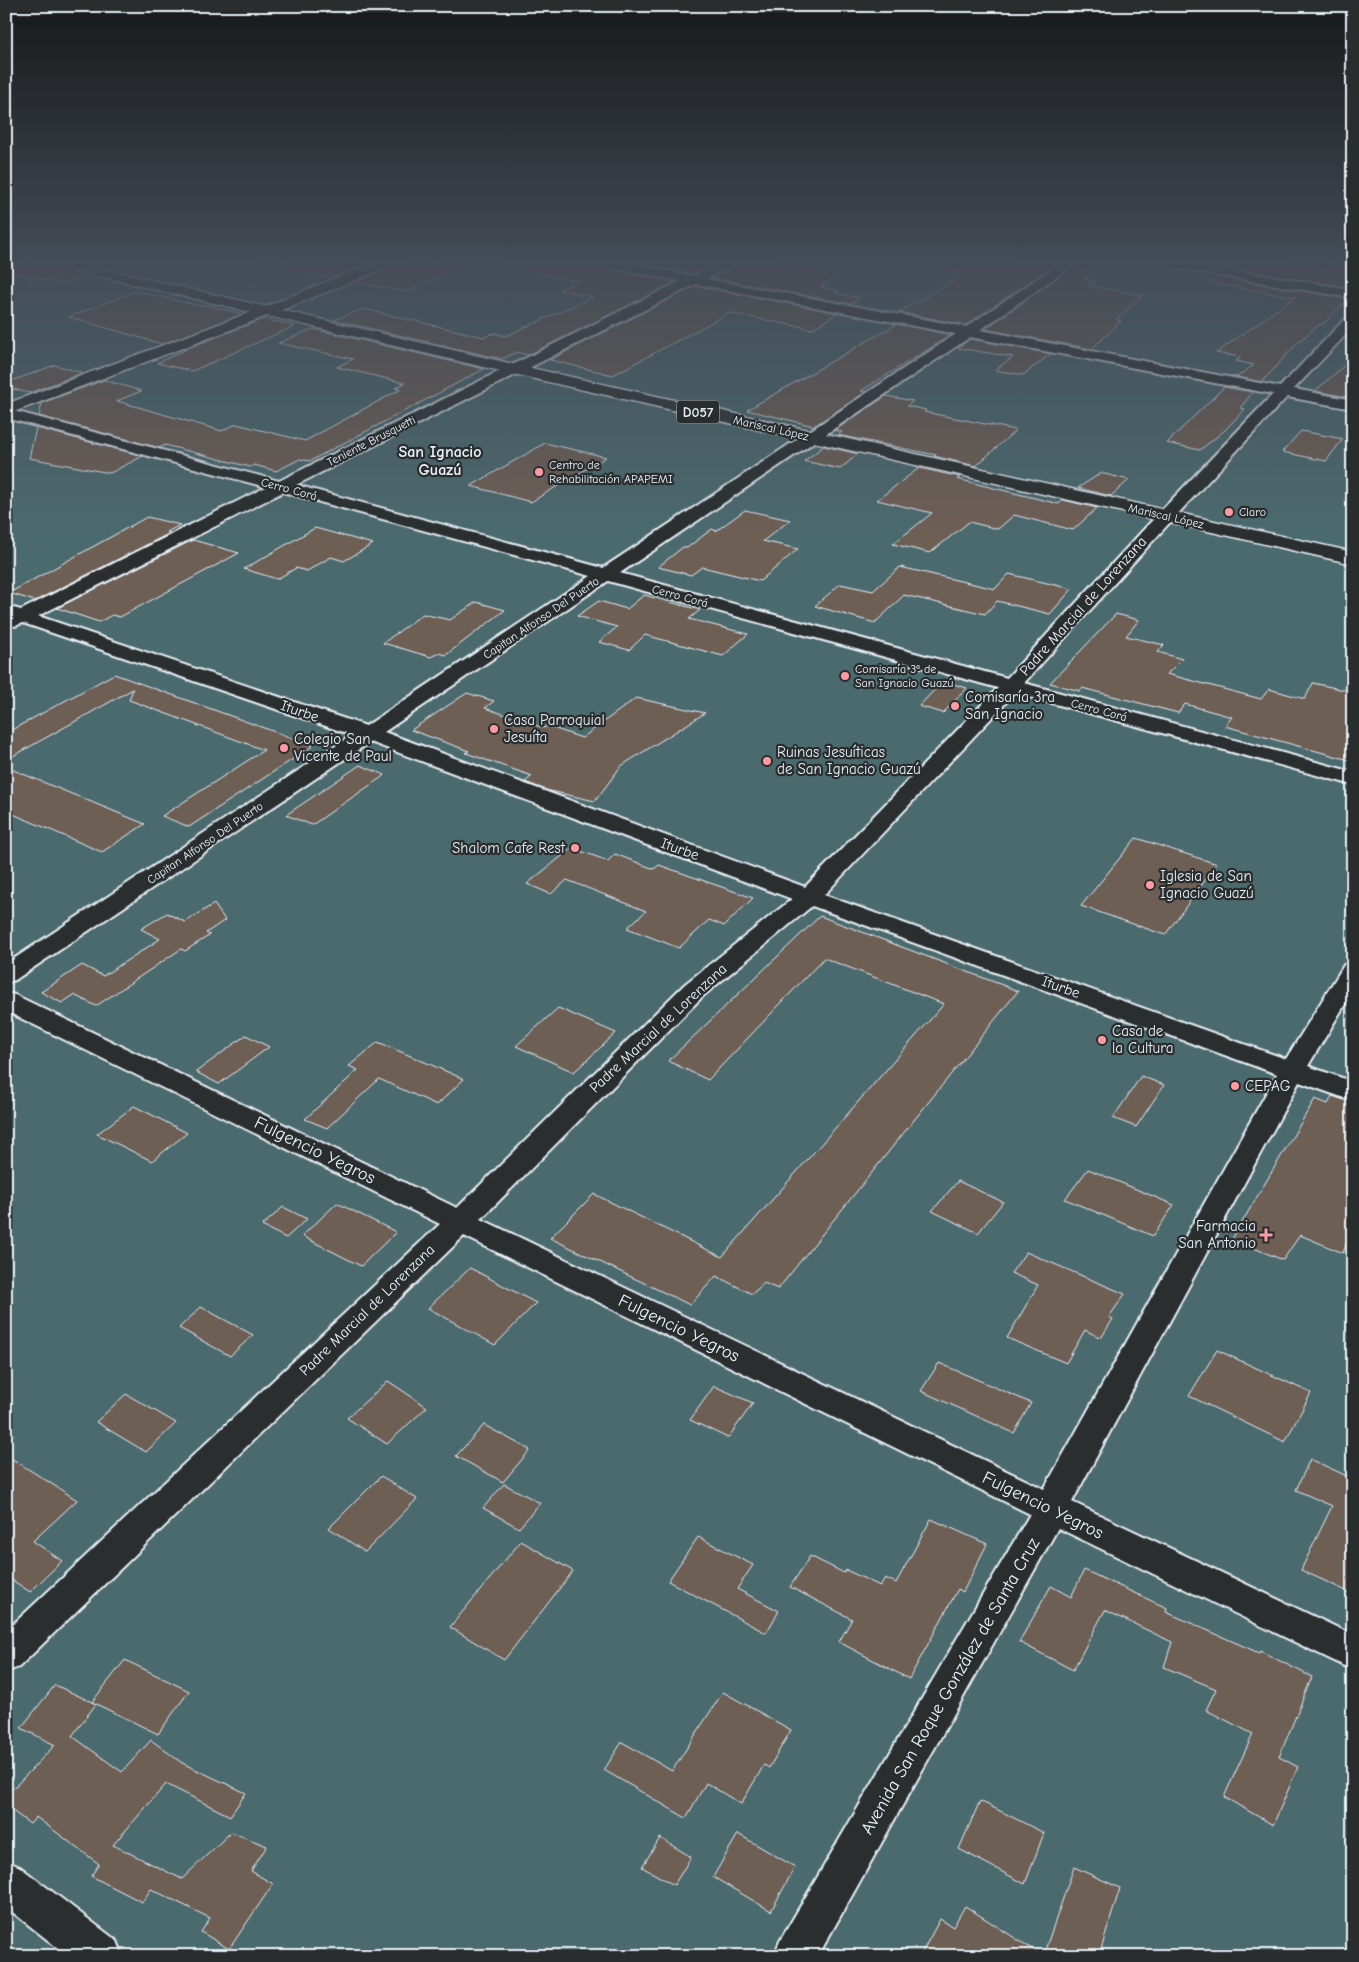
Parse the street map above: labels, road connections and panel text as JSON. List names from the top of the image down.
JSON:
{
  "streets": {
    "main road": ["D057", "Mariscal López"],
    "street": [
      "Teniente Brusquetti",
      "Cerro Corá",
      "Padre Marcial de Lorenzana",
      "Capitan Alfonso Del Puerto",
      "Iturbe",
      "Fulgencio Yegros",
      "Avenida San Roque González de Santa Cruz"
    ]
  },
  "crossings": [
    ["Mariscal López", "Teniente Brusquetti"],
    ["Mariscal López", "Padre Marcial de Lorenzana"],
    ["Mariscal López", "Capitan Alfonso Del Puerto"],
    ["Teniente Brusquetti", "Cerro Corá"],
    ["Teniente Brusquetti", "Iturbe"],
    ["Cerro Corá", "Padre Marcial de Lorenzana"],
    ["Cerro Corá", "Capitan Alfonso Del Puerto"],
    ["Padre Marcial de Lorenzana", "Iturbe"],
    ["Padre Marcial de Lorenzana", "Fulgencio Yegros"],
    ["Capitan Alfonso Del Puerto", "Iturbe"],
    ["Iturbe", "Avenida San Roque González de Santa Cruz"],
    ["Fulgencio Yegros", "Avenida San Roque González de Santa Cruz"]
  ],
  "districts": ["San Ignacio Guazú"],
  "places": {
    "other": [
      "Centro de Rehabilitación APAPEMI",
      "Claro",
      "Comisaría 3ª de San Ignacio Guazú",
      "Comisaría 3ra San Ignacio",
      "Casa Parroquial Jesuíta",
      "Colegio San Vicente de Paul",
      "Ruinas Jesuíticas de San Ignacio Guazú",
      "Shalom Cafe Rest",
      "Iglesia de San Ignacio Guazú",
      "Casa de la Cultura",
      "CEPAG"
    ],
    "health": ["Farmacia San Antonio"]
  }
}
